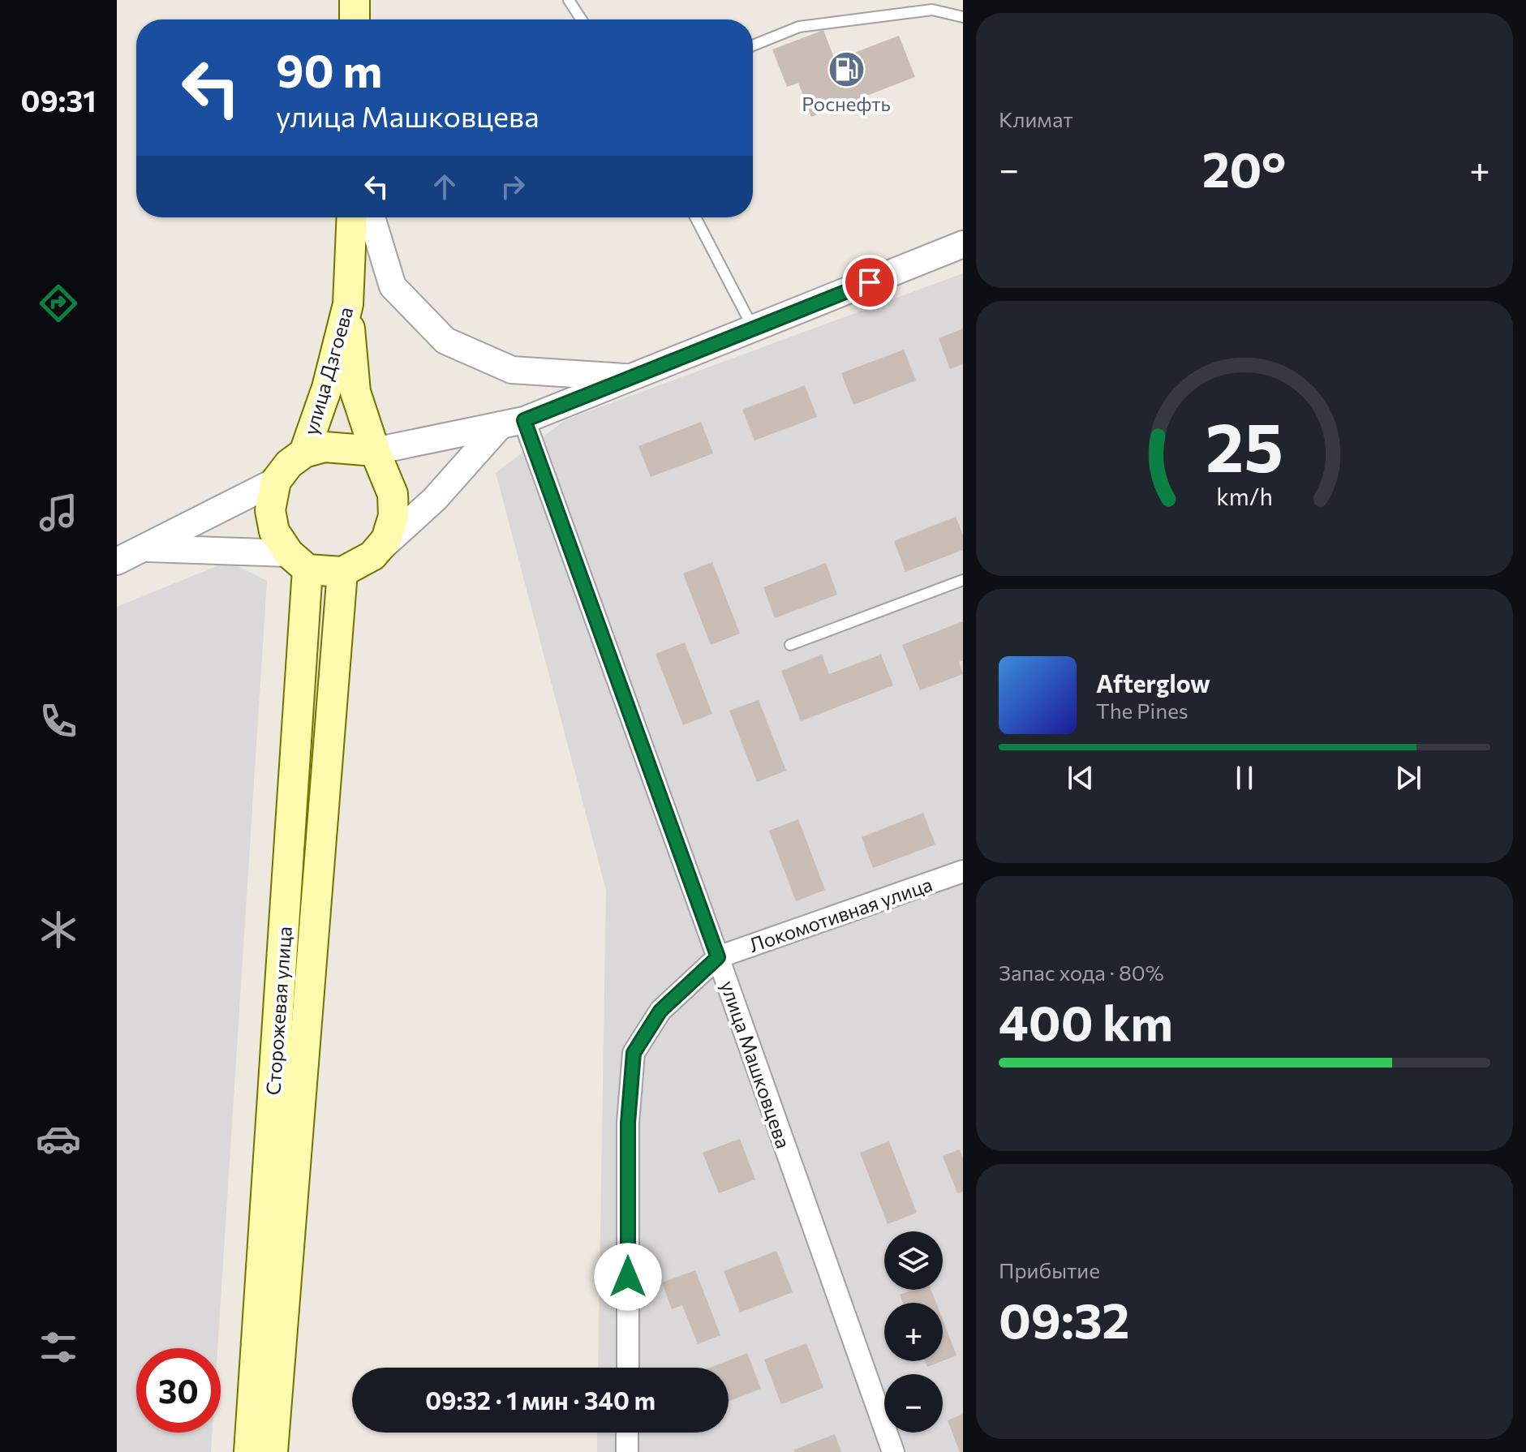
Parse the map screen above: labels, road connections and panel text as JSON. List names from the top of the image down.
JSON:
{
  "streets": {
    "main road": ["улица Дзгоева", "Сторожевая улица"],
    "street": ["Локомотивная улица", "улица Машковцева"]
  },
  "crossings": [
    ["улица Дзгоева", "Сторожевая улица"],
    ["Локомотивная улица", "улица Машковцева"]
  ],
  "places": {
    "fuel station": ["Роснефть"]
  },
  "page": {
    "tabs": "09:31",
    "tile": [
      "Климат",
      ["Запас хода · 80%", "400 km"],
      ["Прибытие", "09:32"]
    ],
    "turn": ["90 m", "улица Машковцева"],
    "heat": ["−", "20°", "+"],
    "song": ["Afterglow", "The Pines"],
    "map_buttons": ["+", "−"],
    "limit": "30",
    "trip": "09:32 · 1 мин · 340 m",
    "gauge": ["25", "km/h"]
  }
}
